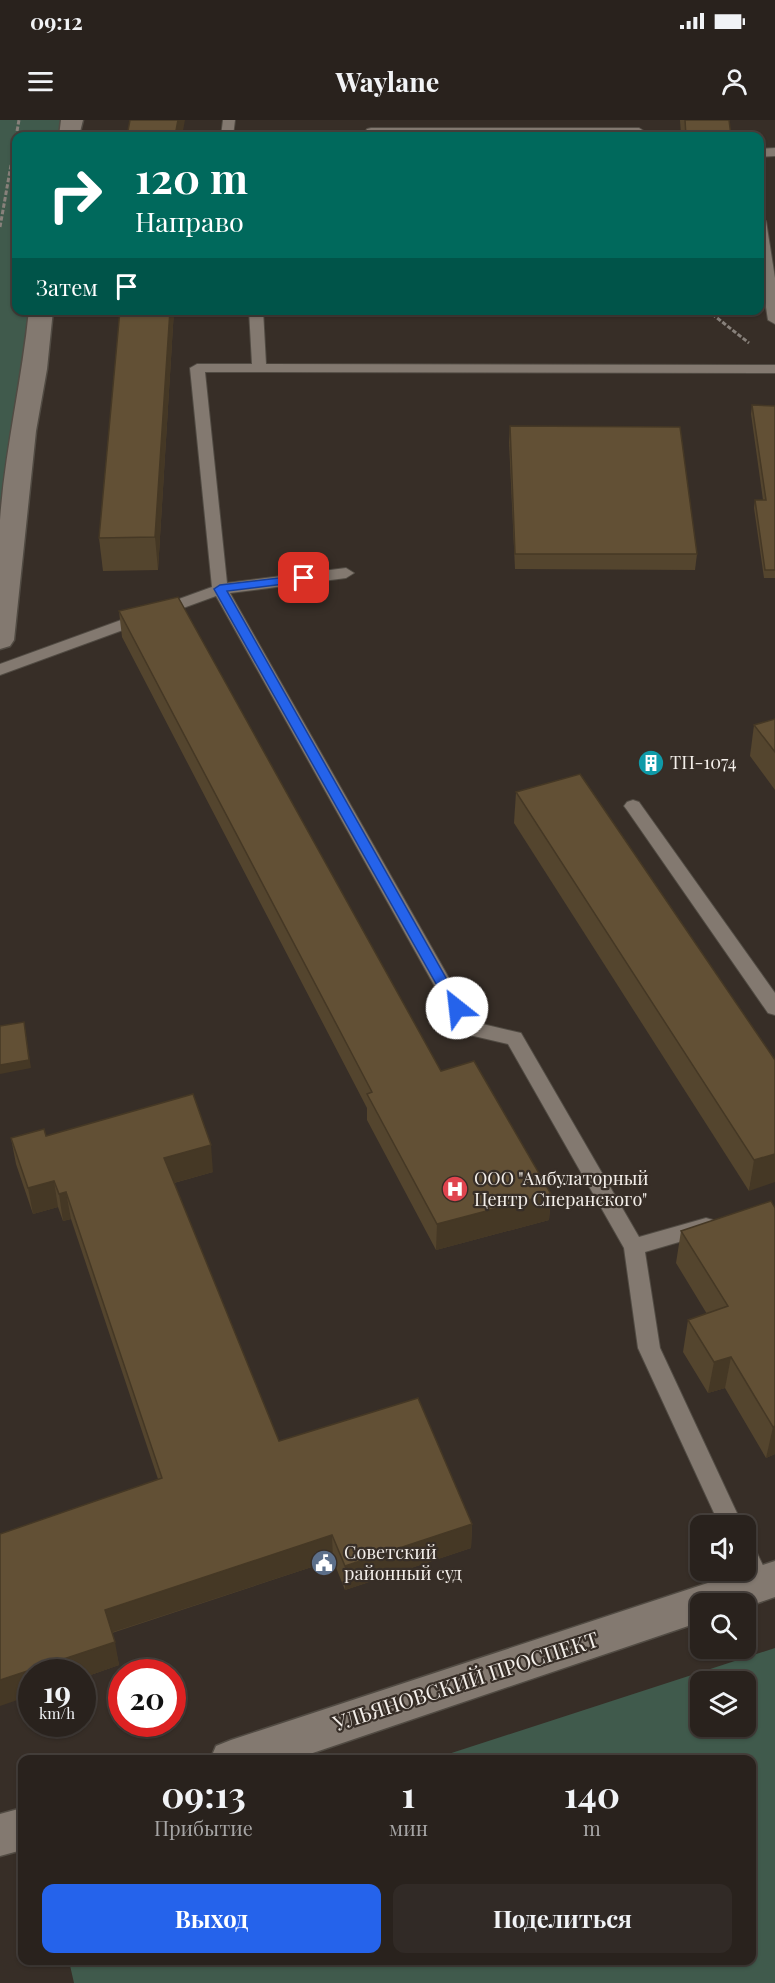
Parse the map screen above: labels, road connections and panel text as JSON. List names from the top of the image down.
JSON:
{
  "streets": {
    "street": ["УЛЬЯНОВСКИЙ ПРОСПЕКТ"]
  },
  "places": {
    "building": ["ТП-1074"],
    "hospital": ["ООО \"Амбулаторный Центр Сперанского\""],
    "public building": ["Советский районный суд"]
  },
  "page": {
    "status": "09:12",
    "header": "Waylane",
    "turn": ["120 m", "Направо"],
    "then": "Затем",
    "speed": "19 km/h",
    "limit": "20",
    "eta": [
      "09:13",
      "Прибытие",
      "1",
      "мин",
      "140",
      "m"
    ],
    "buttons": ["Выход", "Поделиться"]
  }
}
